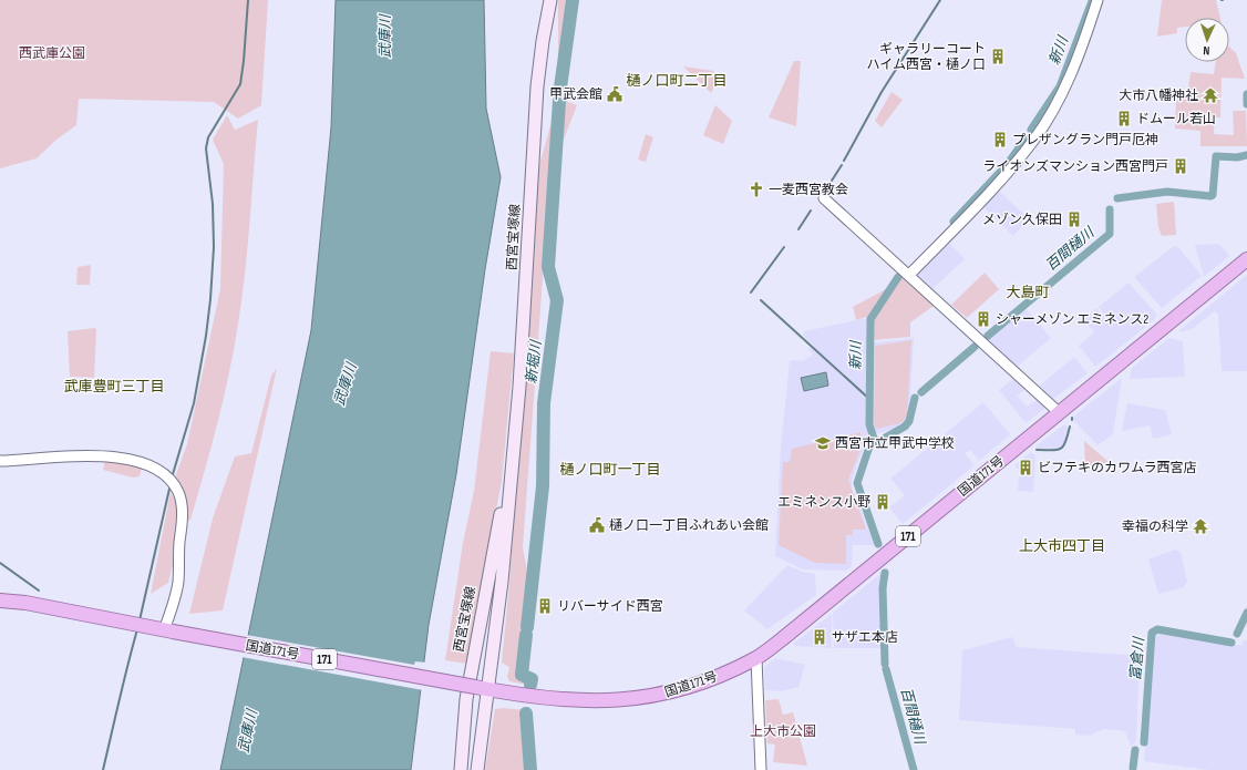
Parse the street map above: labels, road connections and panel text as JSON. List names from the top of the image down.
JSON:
{
  "streets": {
    "highway": ["国道171号", "171"],
    "main road": ["西宮宝塚線"]
  },
  "crossings": [
    ["西宮宝塚線", "国道171号"]
  ],
  "districts": [
    "樋ノ口町二丁目",
    "大島町",
    "武庫豊町三丁目",
    "樋ノ口町一丁目",
    "上大市四丁目"
  ],
  "water": [
    "武庫川",
    "新川",
    "百間樋川",
    "新堀川",
    "富倉川"
  ],
  "parks": ["西武庫公園", "上大市公園"],
  "places": {
    "building": [
      "ギャラリーコート ハイム西宮・樋ノ口",
      "ドムール若山",
      "プレザングラン門戸厄神",
      "ライオンズマンション西宮門戸",
      "メゾン久保田",
      "シャーメゾン エミネンス2",
      "ビフテキのカワムラ西宮店",
      "エミネンス小野",
      "リバーサイド西宮",
      "サザエ本店"
    ],
    "public building": ["甲武会館", "樋ノ口一丁目ふれあい会館"],
    "temple": ["大市八幡神社", "幸福の科学"],
    "church": ["一麦西宮教会"],
    "school or university": ["西宮市立甲武中学校"]
  },
  "north": "bottom"
}
